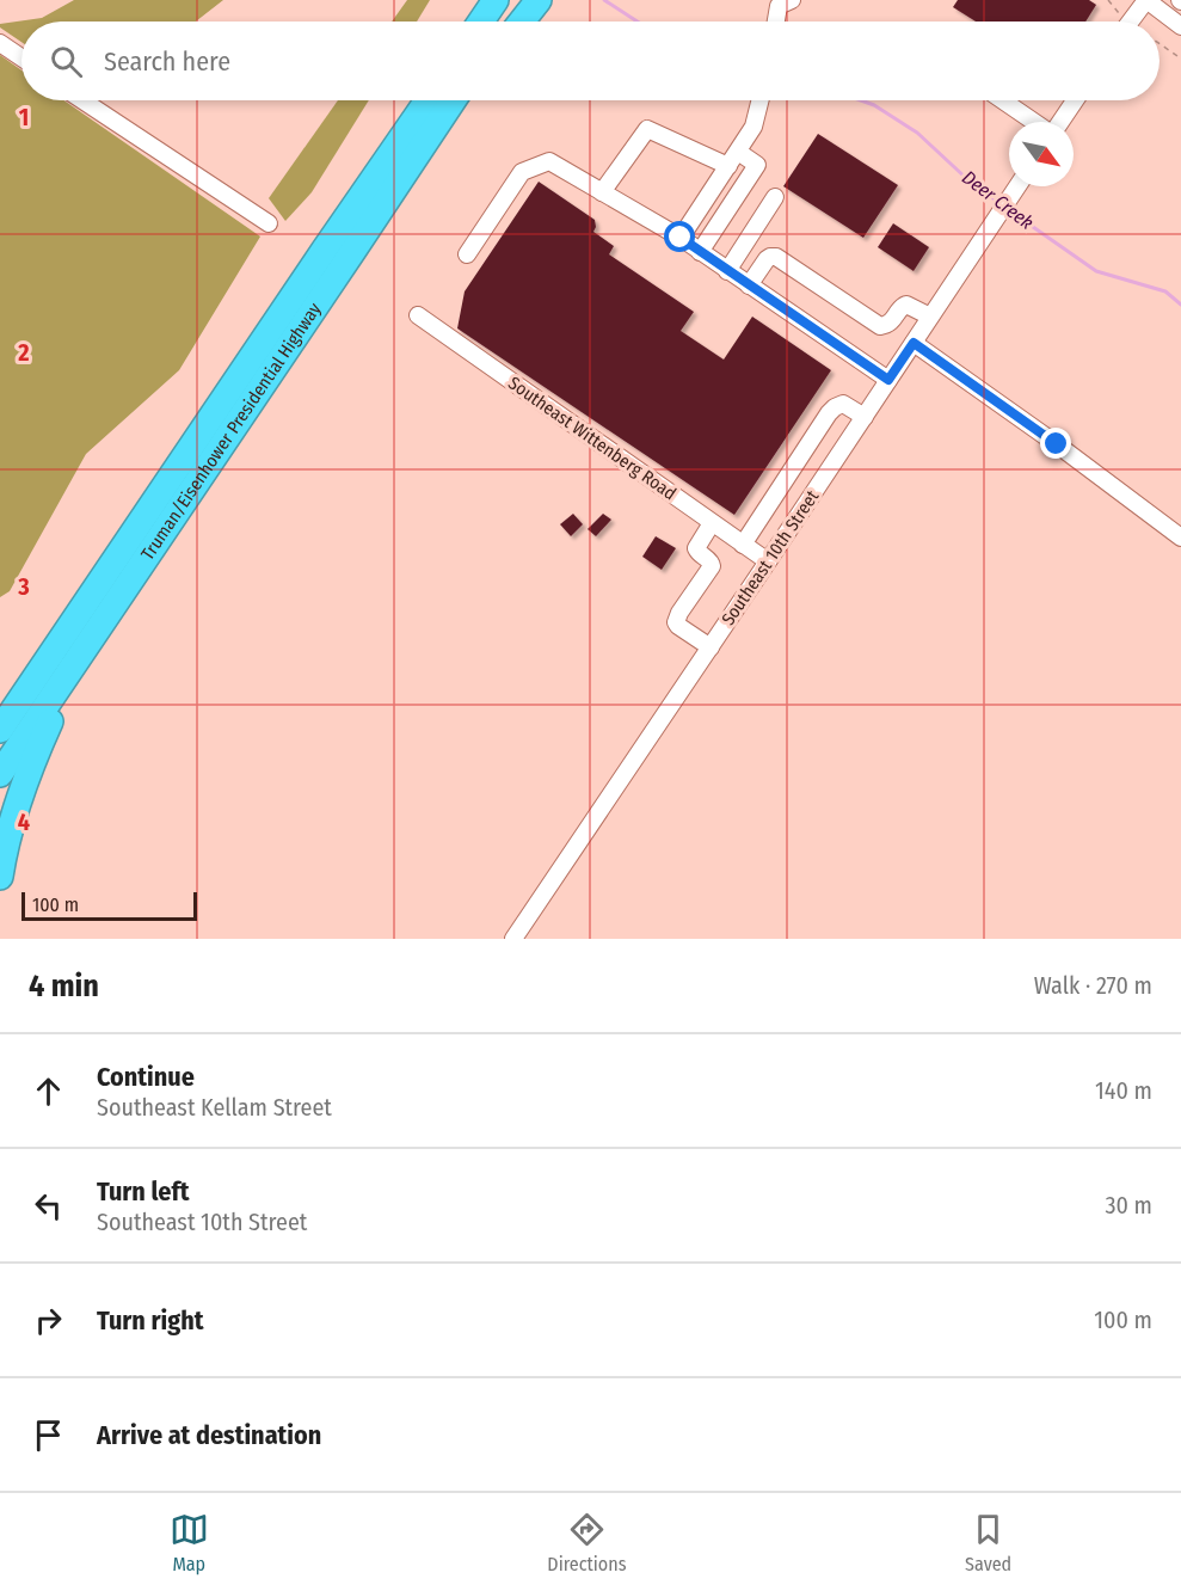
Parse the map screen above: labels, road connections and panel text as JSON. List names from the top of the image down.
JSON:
{
  "streets": {
    "highway": ["Truman/Eisenhower Presidential Highway"],
    "street": ["Southeast Wittenberg Road", "Southeast 10th Street"]
  },
  "crossings": [
    ["Southeast Wittenberg Road", "Southeast 10th Street"]
  ],
  "water": ["Deer Creek"],
  "scale_bar": "100 m",
  "north": "bottom right",
  "page": {
    "search": "Search here",
    "scale": "100 m",
    "heading": ["4 min", "Walk · 270 m"],
    "list": [
      ["Continue", "Southeast Kellam Street", "140 m"],
      ["Turn left", "Southeast 10th Street", "30 m"],
      ["Turn right", "100 m"],
      "Arrive at destination"
    ],
    "nav": ["Map", "Directions", "Saved"]
  },
  "grid": {
    "rows": [
      "1",
      "2",
      "3",
      "4"
    ]
  }
}
